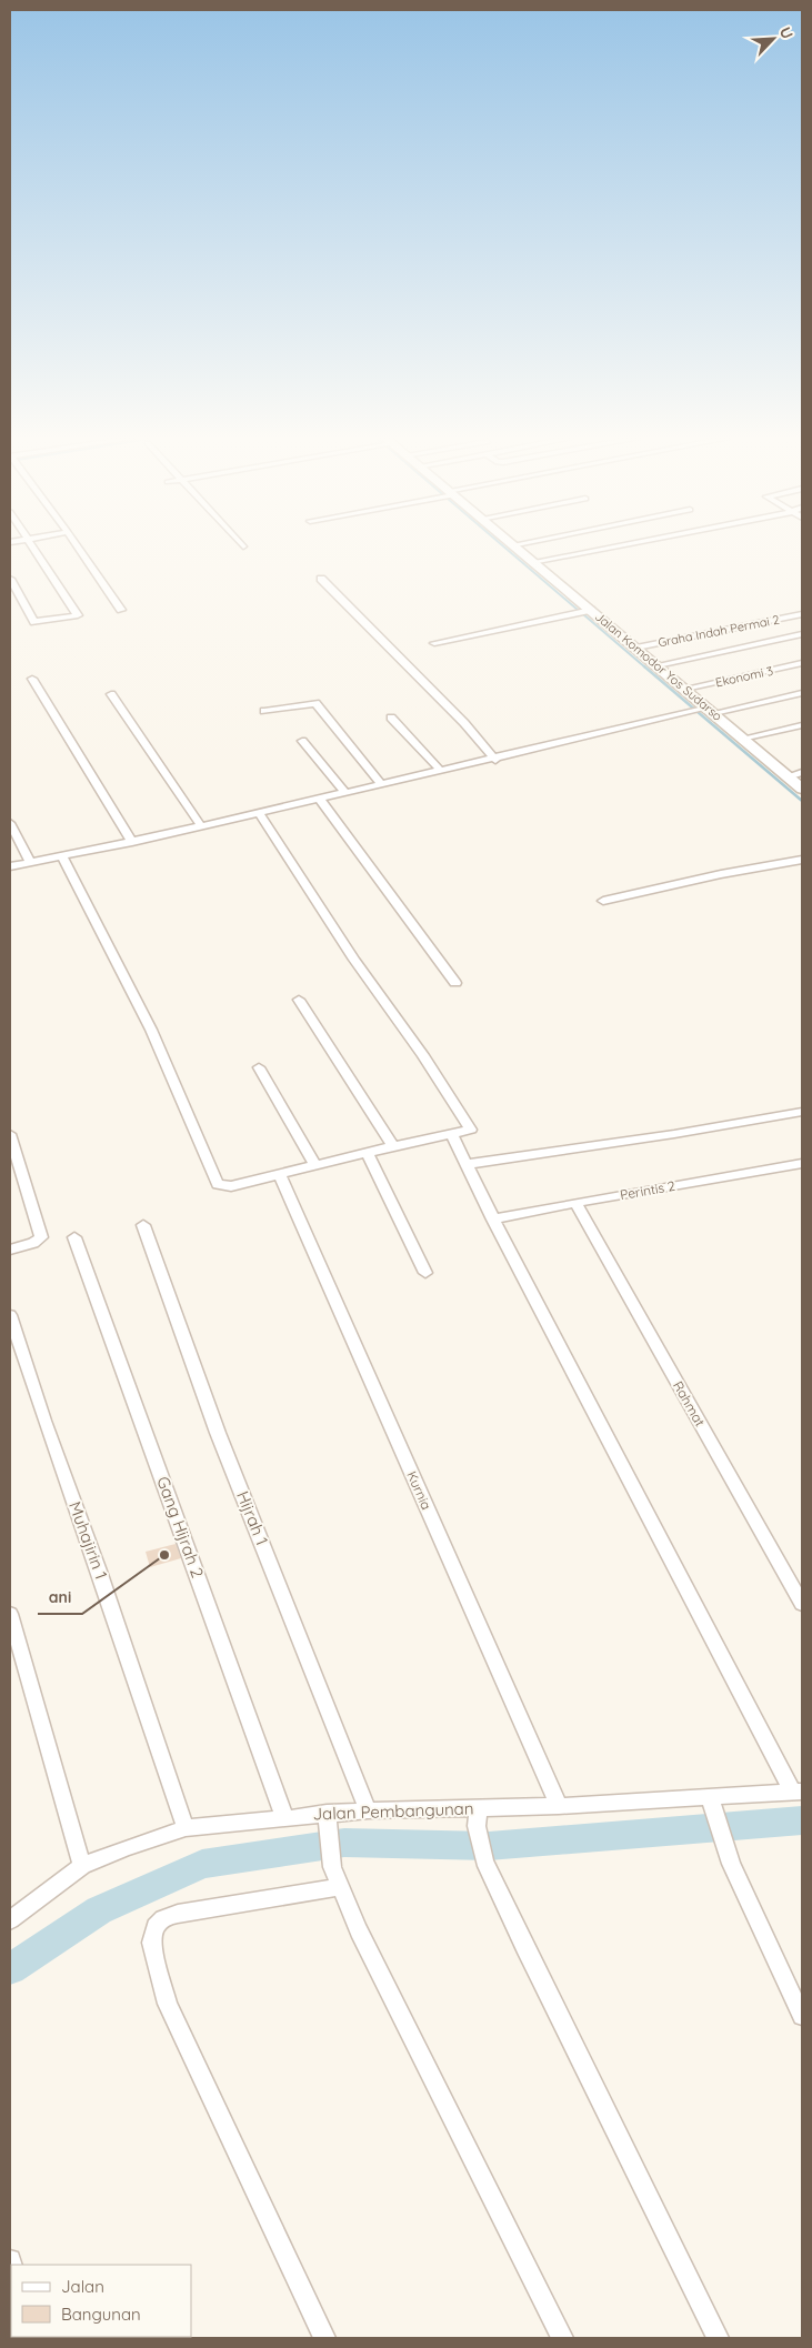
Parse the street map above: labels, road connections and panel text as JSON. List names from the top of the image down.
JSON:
{
  "streets": {
    "street": [
      "Graha Indah Permai 2",
      "Jalan Komodor Yos Sudarso",
      "Ekonomi 3",
      "Perintis 2",
      "Rahmat",
      "Kurnia",
      "Hijrah 1",
      "Gang Hijrah 2",
      "Muhajirin 1",
      "Jalan Pembangunan"
    ]
  },
  "crossings": [
    ["Graha Indah Permai 2", "Jalan Komodor Yos Sudarso"],
    ["Jalan Komodor Yos Sudarso", "Ekonomi 3"],
    ["Perintis 2", "Rahmat"],
    ["Kurnia", "Jalan Pembangunan"],
    ["Hijrah 1", "Jalan Pembangunan"],
    ["Gang Hijrah 2", "Jalan Pembangunan"],
    ["Muhajirin 1", "Jalan Pembangunan"]
  ],
  "places": ["ani"],
  "legend": ["Jalan", "Bangunan"],
  "north": "top right"
}
